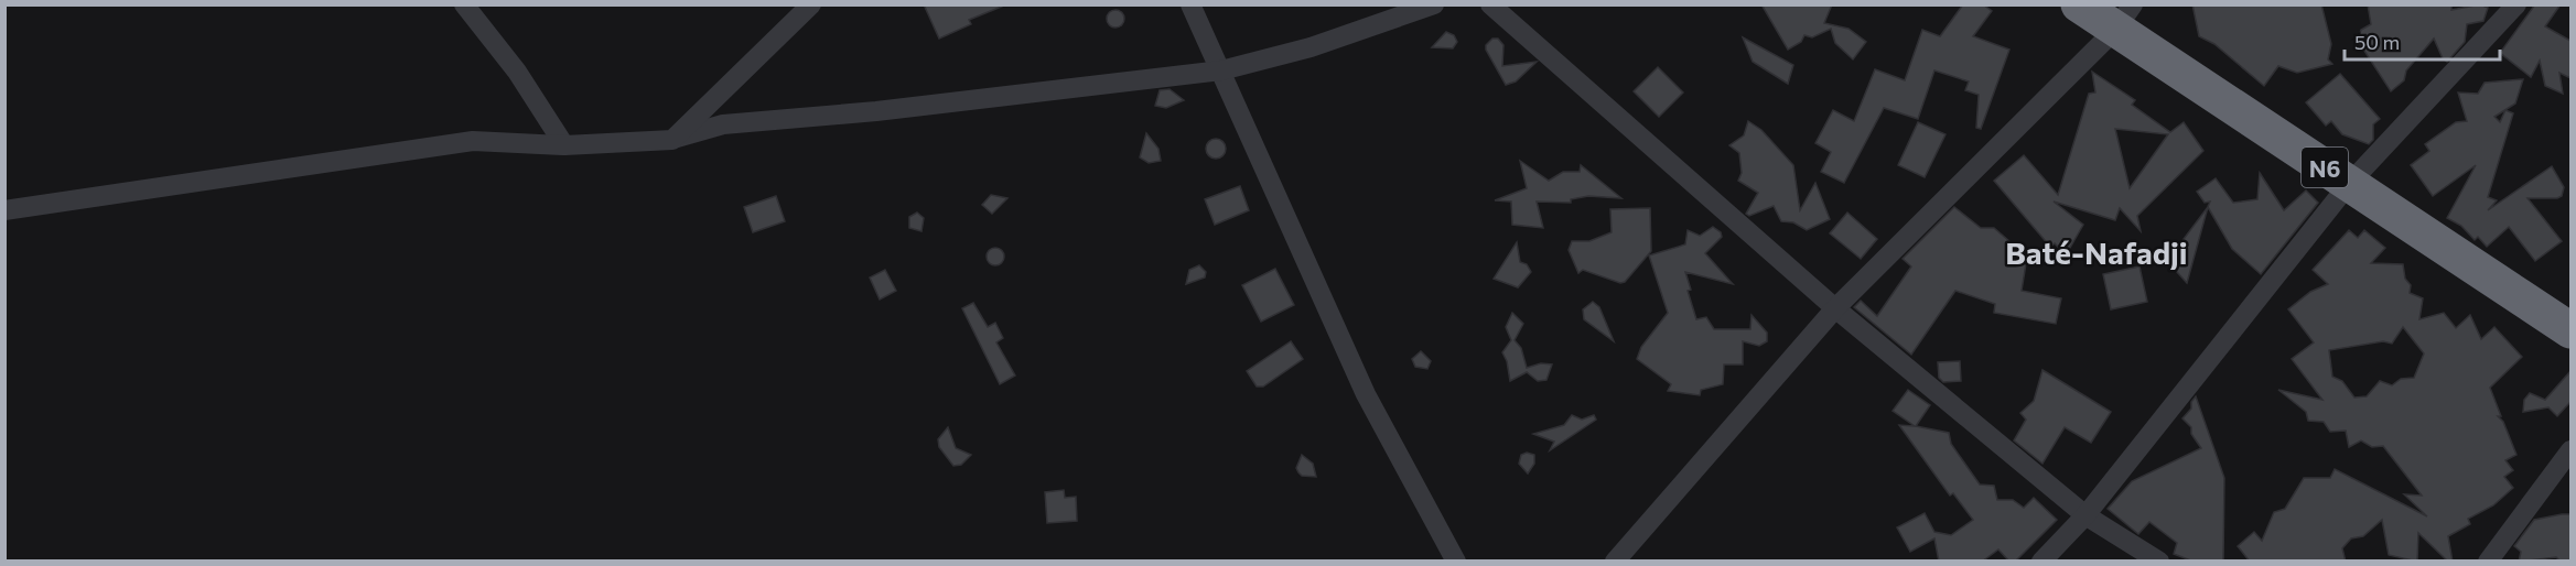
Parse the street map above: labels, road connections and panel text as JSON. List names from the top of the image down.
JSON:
{
  "streets": {
    "highway": ["N6"]
  },
  "districts": ["Baté-Nafadji"],
  "scale_bar": "50 m"
}
